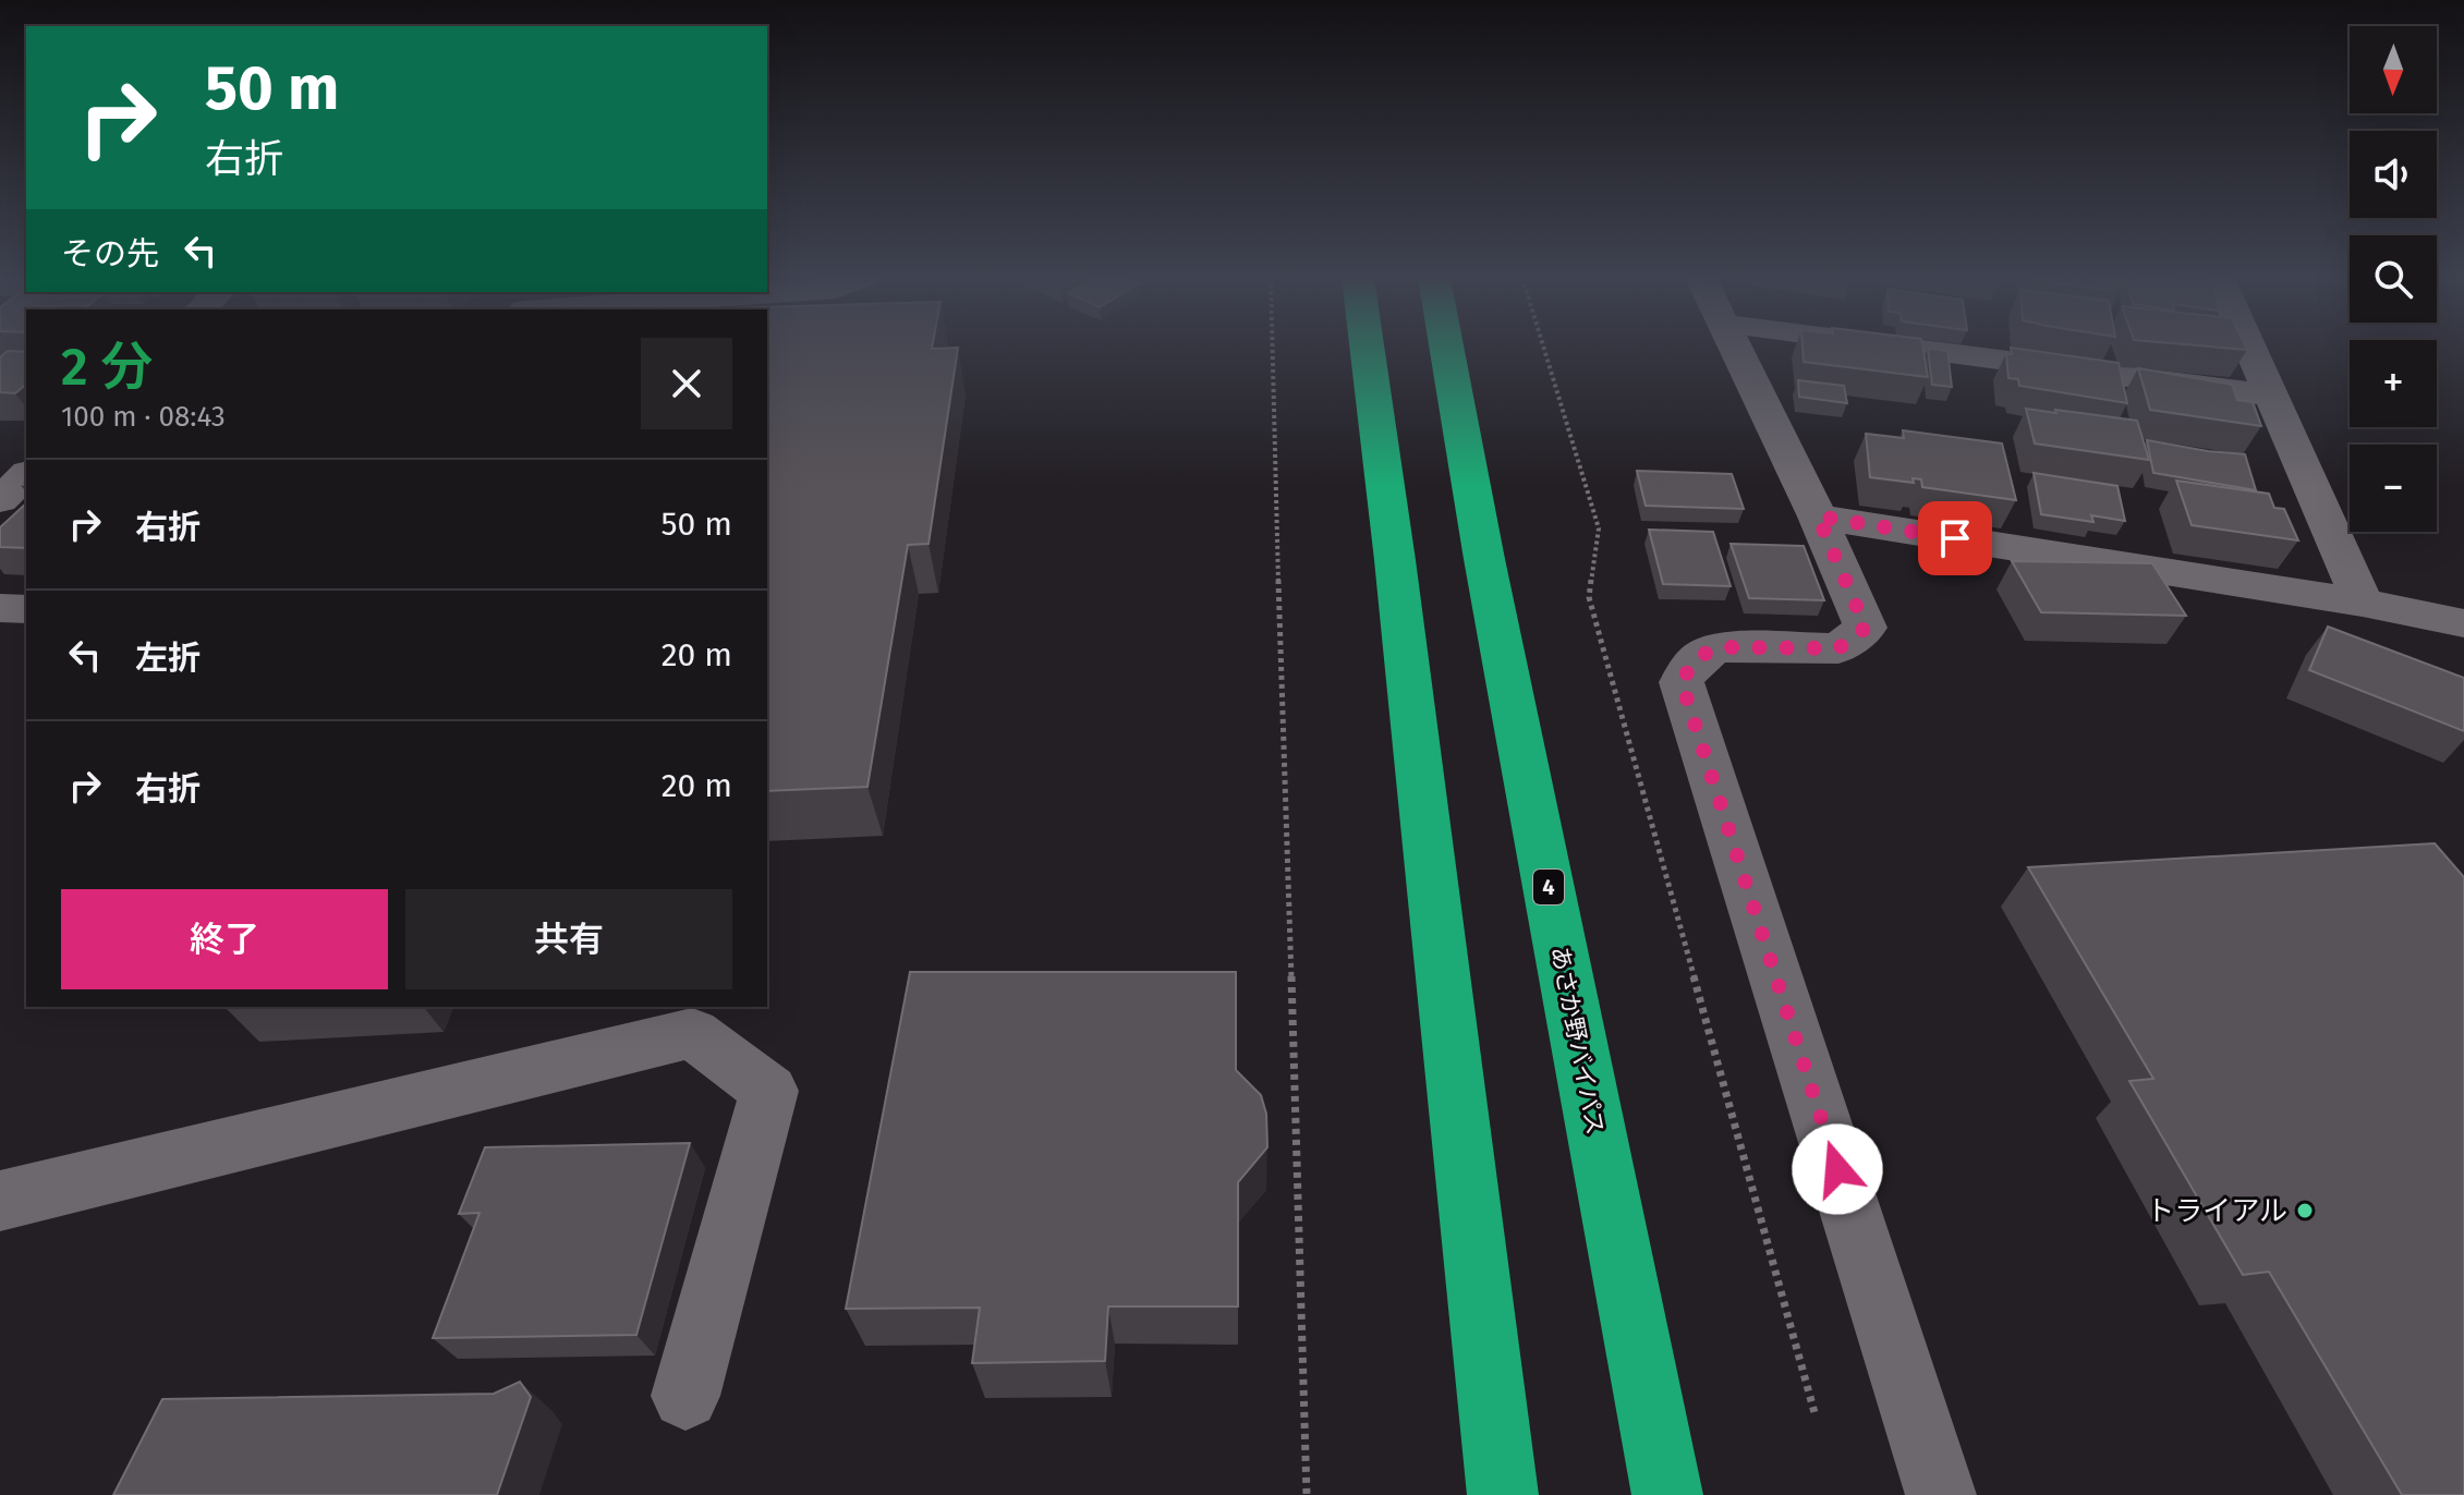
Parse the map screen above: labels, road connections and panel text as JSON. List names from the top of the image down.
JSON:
{
  "streets": {
    "highway": ["4", "あさか野バイパス"]
  },
  "places": ["トライアル"],
  "north": "bottom",
  "page": {
    "map_buttons": ["+", "−"],
    "turn": ["50 m", "右折"],
    "then": "その先",
    "heading": ["2 分", "100 m · 08:43"],
    "list": [
      {
        "name": "右折",
        "value": "50 m"
      },
      {
        "name": "左折",
        "value": "20 m"
      },
      {
        "name": "右折",
        "value": "20 m"
      }
    ],
    "buttons": ["終了", "共有"]
  }
}
